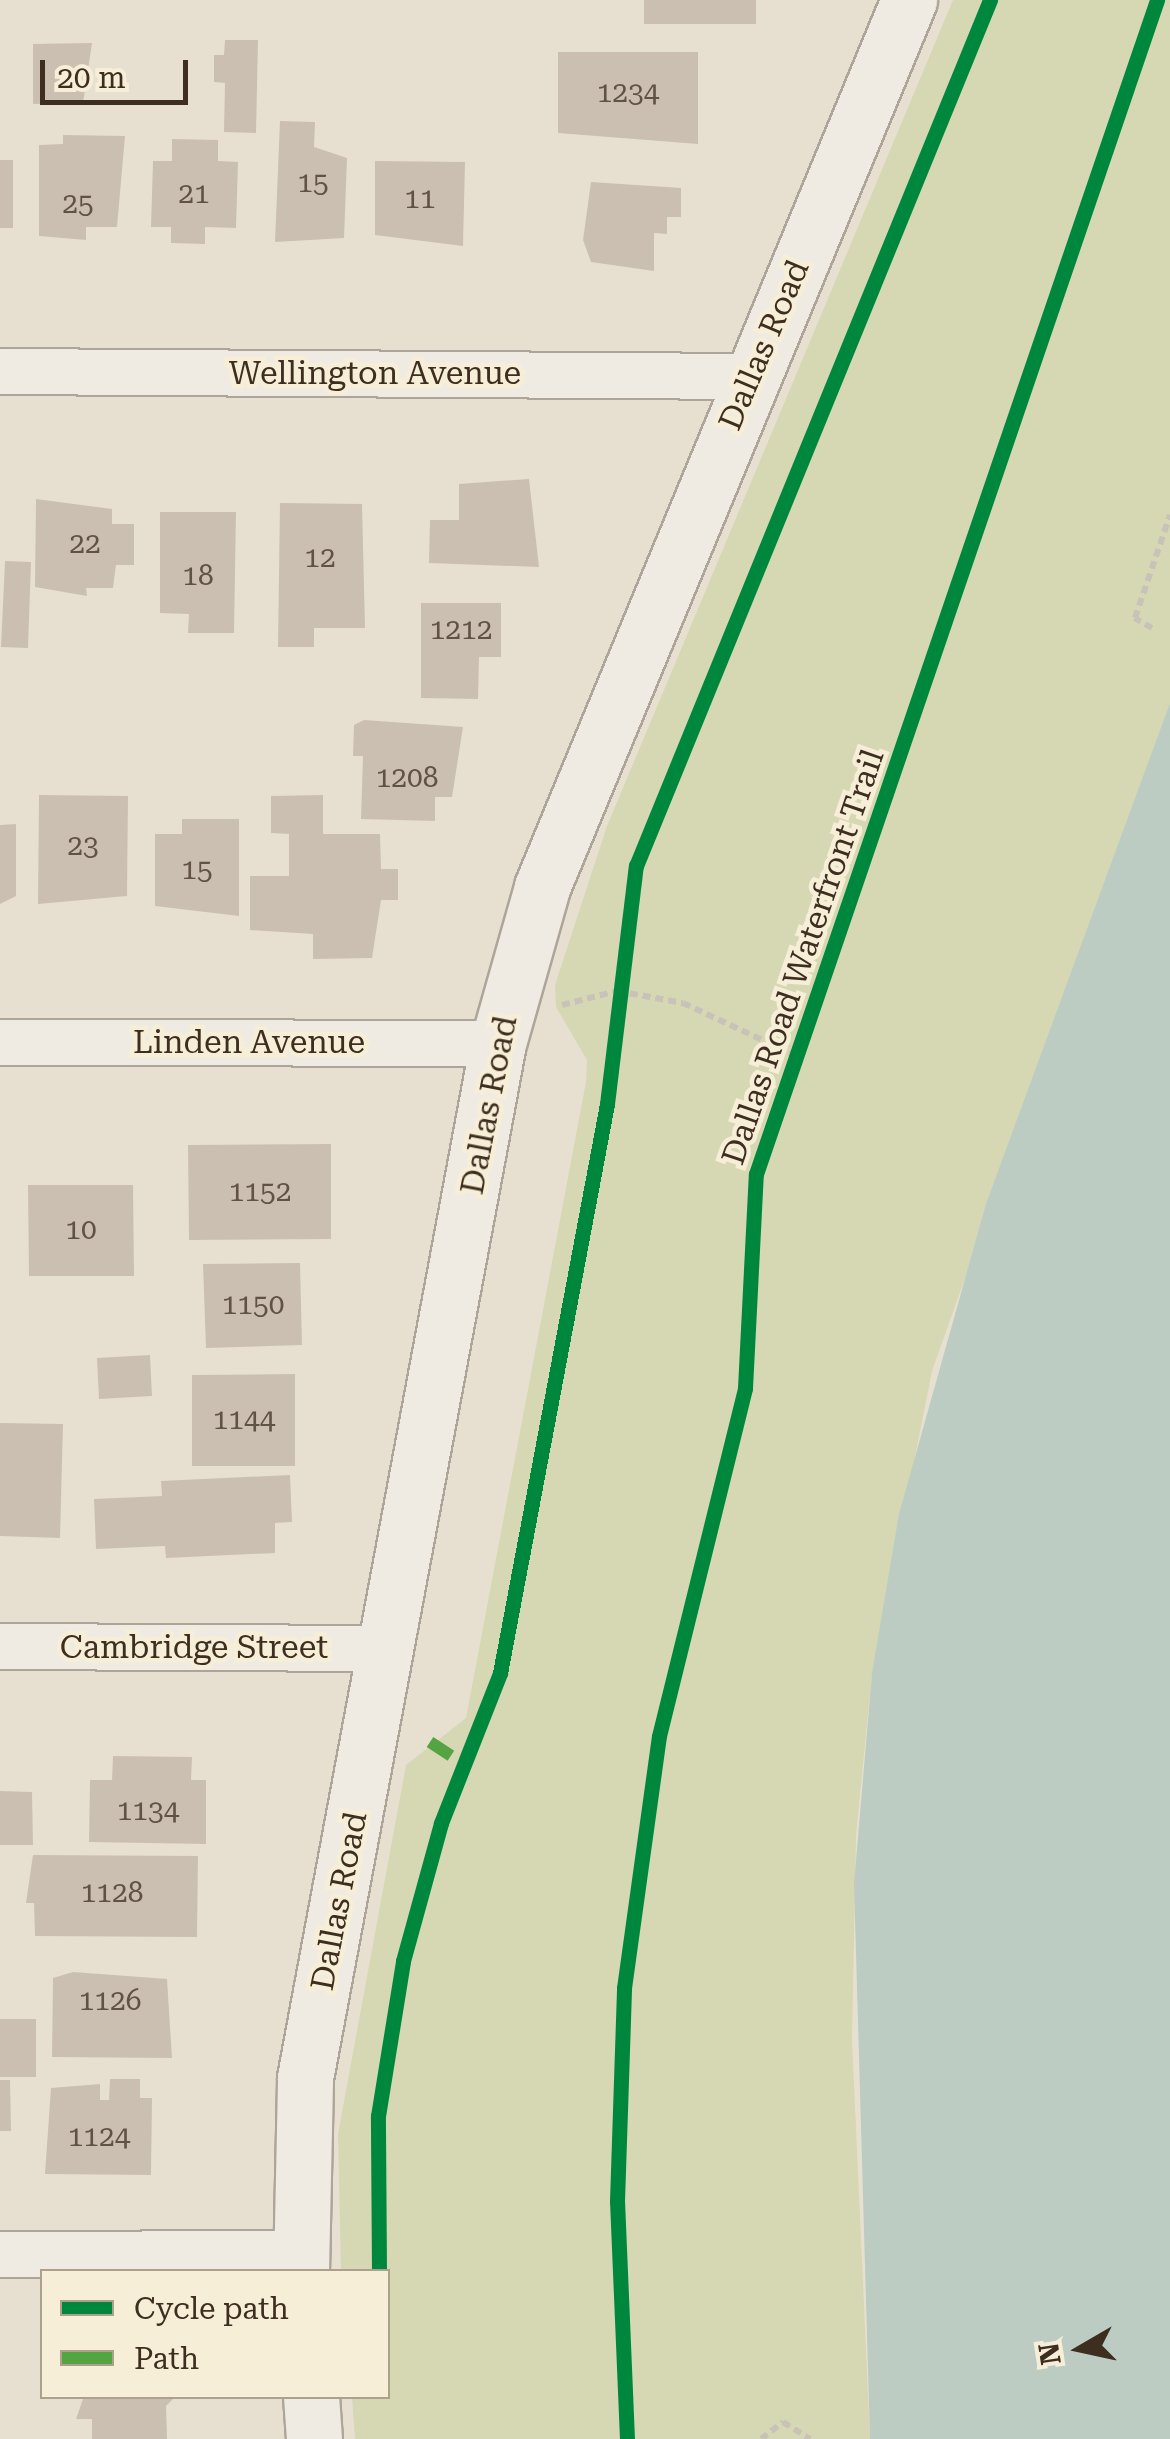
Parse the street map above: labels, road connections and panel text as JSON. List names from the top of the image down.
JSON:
{
  "streets": {
    "main road": ["Dallas Road"],
    "street": ["Wellington Avenue", "Linden Avenue", "Cambridge Street"],
    "cycle path": ["Dallas Road Waterfront Trail"]
  },
  "crossings": [
    ["Dallas Road", "Wellington Avenue"],
    ["Dallas Road", "Linden Avenue"],
    ["Dallas Road", "Cambridge Street"]
  ],
  "house_numbers": [
    "1234",
    "15",
    "21",
    "11",
    "25",
    "22",
    "12",
    "18",
    "1212",
    "1208",
    "23",
    "15",
    "1152",
    "10",
    "1150",
    "1144",
    "1134",
    "1128",
    "1126",
    "1124"
  ],
  "legend": ["Cycle path", "Path"],
  "scale_bar": "20 m",
  "north": "left"
}
